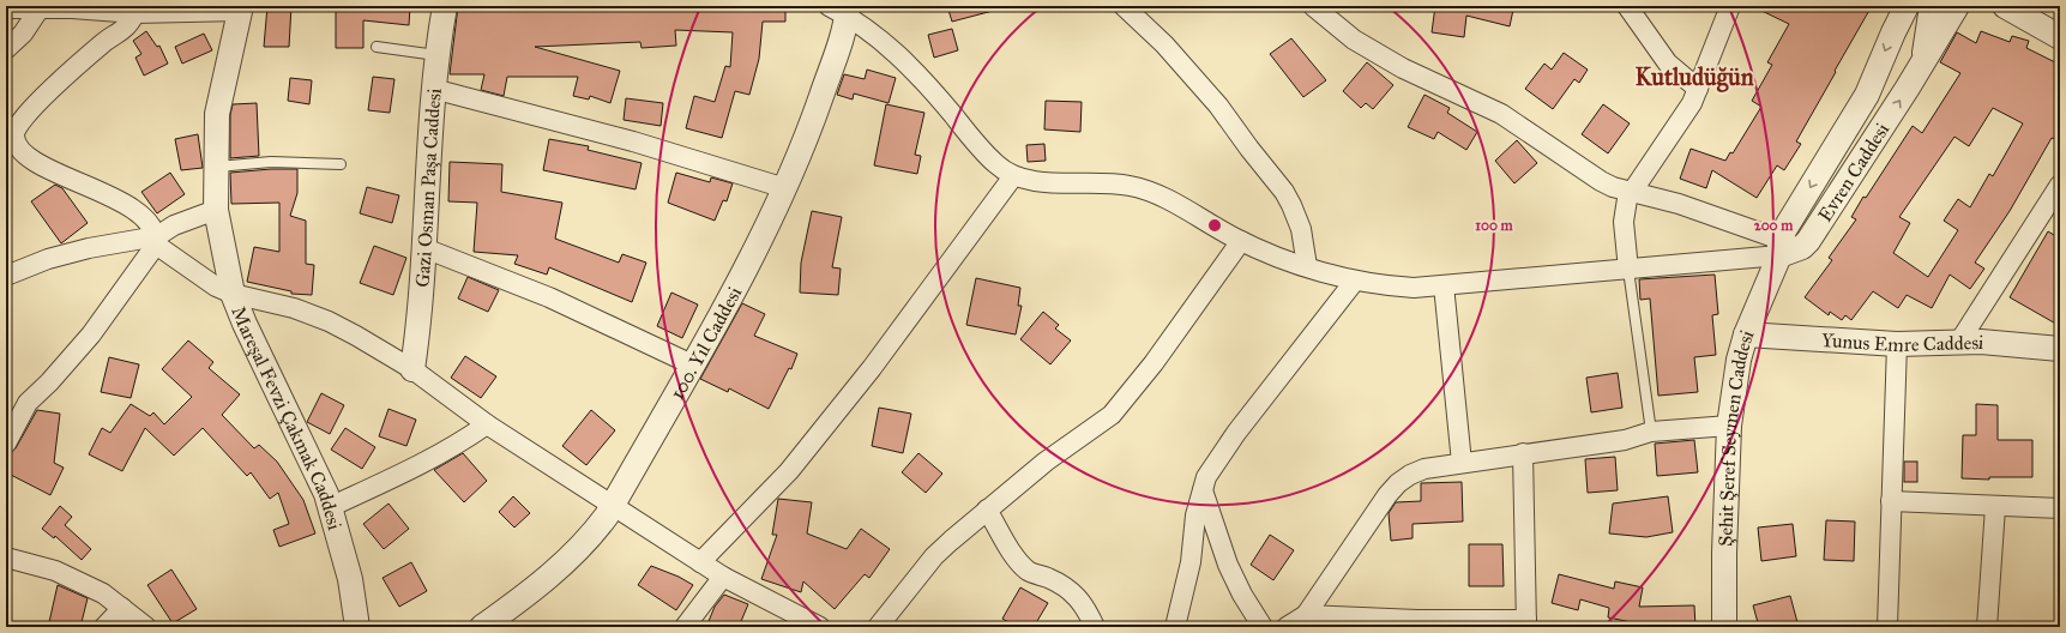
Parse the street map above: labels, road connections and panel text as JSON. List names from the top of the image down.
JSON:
{
  "streets": {
    "street": [
      "Evren Caddesi",
      "Gazi Osman Paşa Caddesi",
      "100. Yıl Caddesi",
      "Yunus Emre Caddesi",
      "Mareşal Fevzi Çakmak Caddesi",
      "Şehit Şeref Seymen Caddesi"
    ]
  },
  "crossings": [
    ["Evren Caddesi", "Şehit Şeref Seymen Caddesi"],
    ["Yunus Emre Caddesi", "Şehit Şeref Seymen Caddesi"]
  ],
  "districts": ["Kutludüğün"],
  "rings": ["100 m", "200 m"]
}
